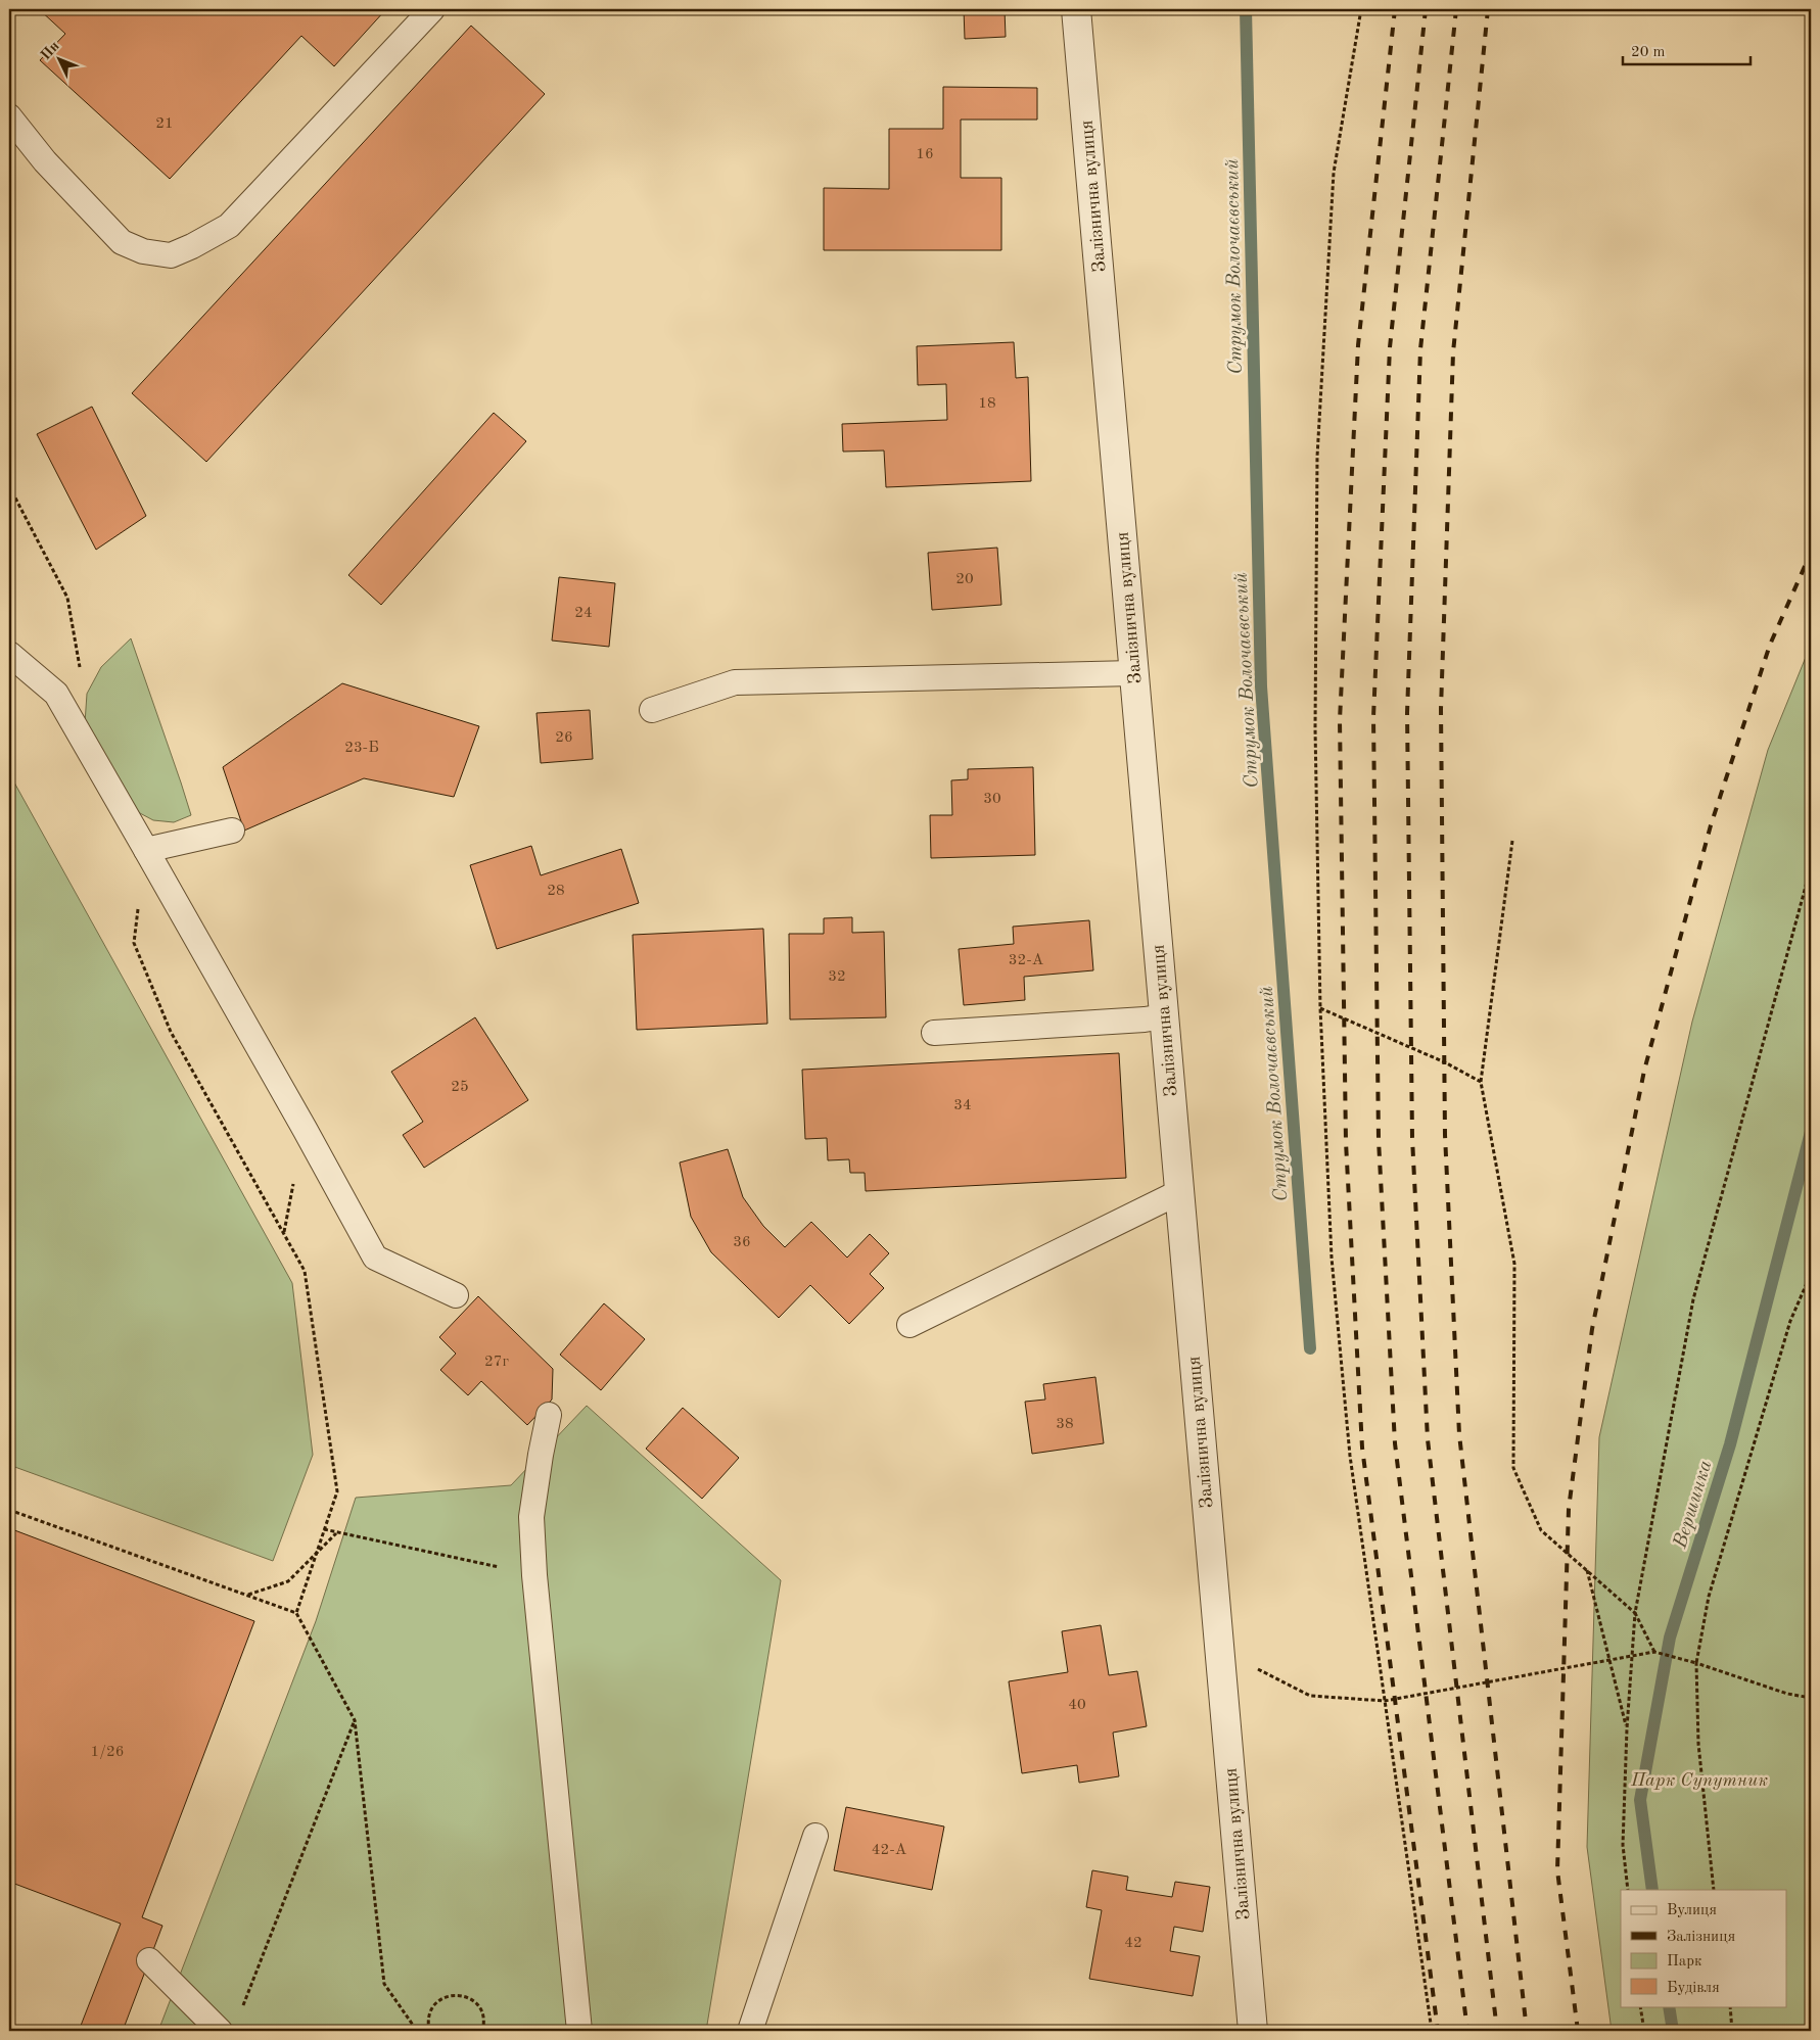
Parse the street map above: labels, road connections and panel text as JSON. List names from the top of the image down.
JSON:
{
  "streets": {
    "street": ["Залізнична вулиця"]
  },
  "water": ["Струмок Волочаєвський", "Вершинка"],
  "parks": ["Парк Супутник"],
  "house_numbers": [
    "21",
    "16",
    "18",
    "20",
    "24",
    "26",
    "23-Б",
    "30",
    "28",
    "32-А",
    "32",
    "25",
    "34",
    "36",
    "27г",
    "38",
    "40",
    "1/26",
    "42-А",
    "42"
  ],
  "legend": [
    "Вулиця",
    "Залізниця",
    "Парк",
    "Будівля"
  ],
  "scale_bar": "20 m",
  "north": "top left"
}
